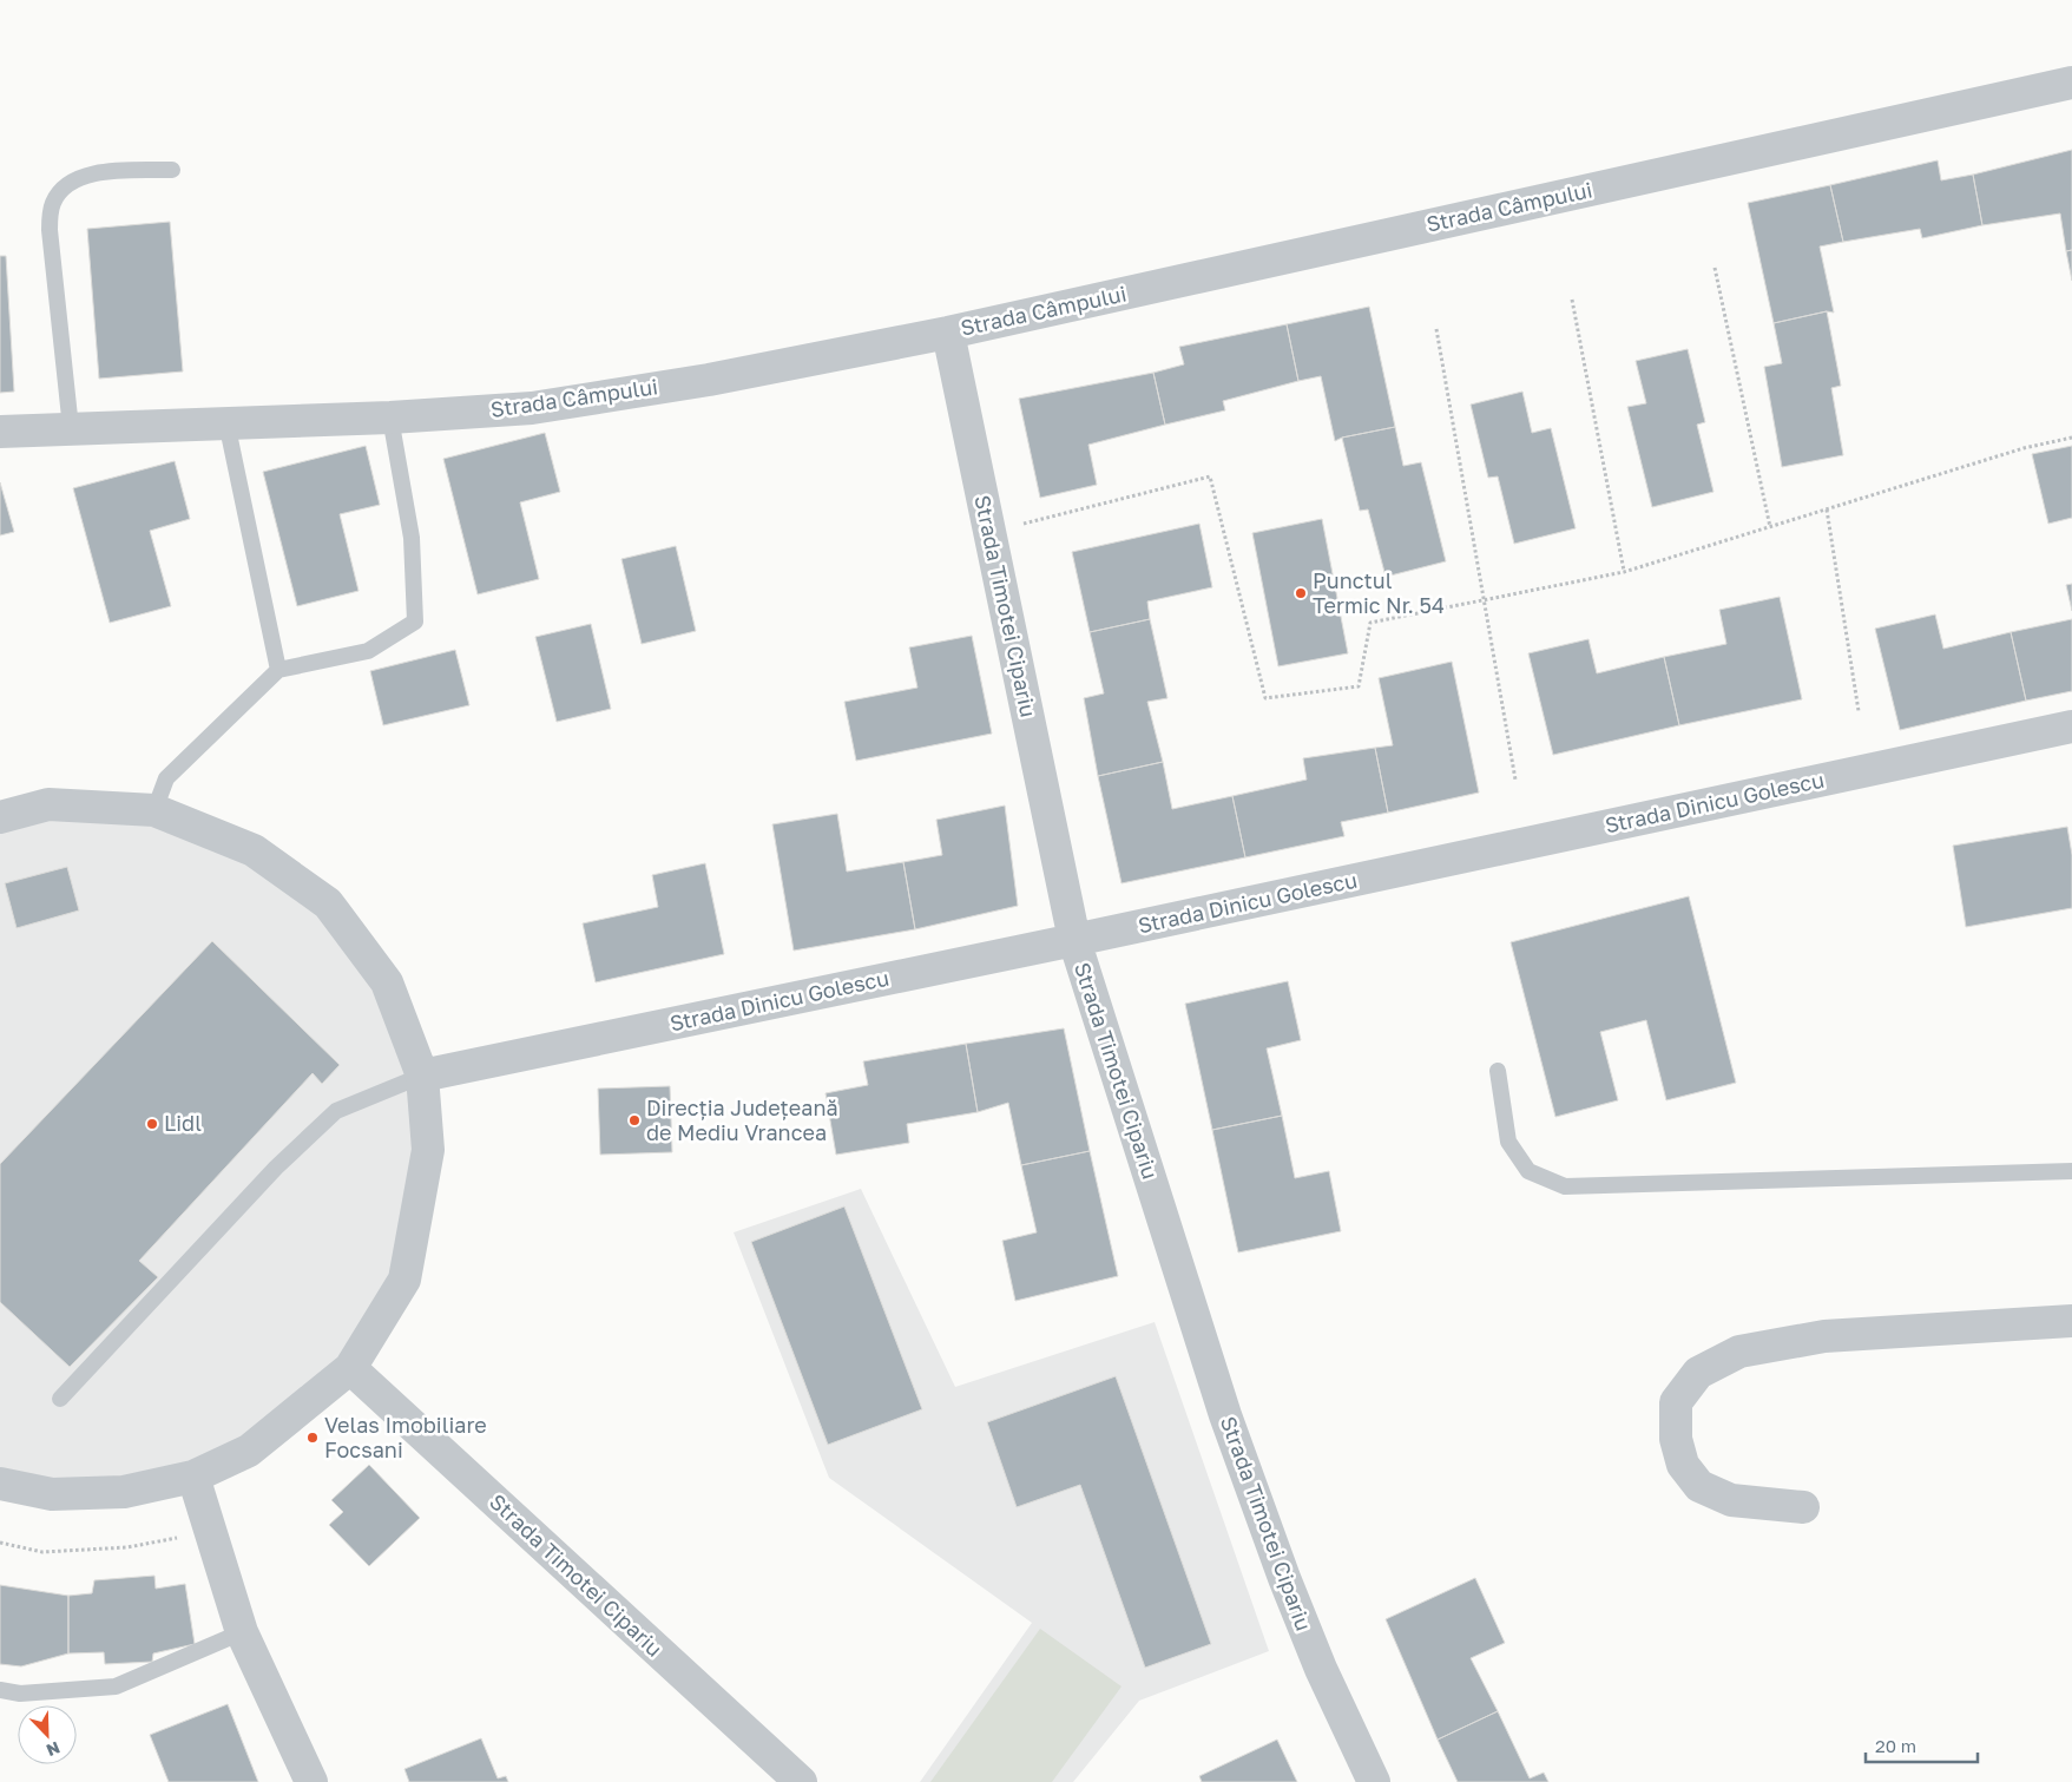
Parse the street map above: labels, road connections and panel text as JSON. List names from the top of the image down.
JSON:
{
  "streets": {
    "street": ["Strada Câmpului", "Strada Timotei Cipariu", "Strada Dinicu Golescu"]
  },
  "crossings": [
    ["Strada Câmpului", "Strada Timotei Cipariu"],
    ["Strada Timotei Cipariu", "Strada Dinicu Golescu"]
  ],
  "places": [
    "Punctul Termic Nr. 54",
    "Direcția Județeană de Mediu Vrancea",
    "Lidl",
    "Velas Imobiliare Focsani"
  ],
  "scale_bar": "20 m",
  "north": "bottom right"
}
